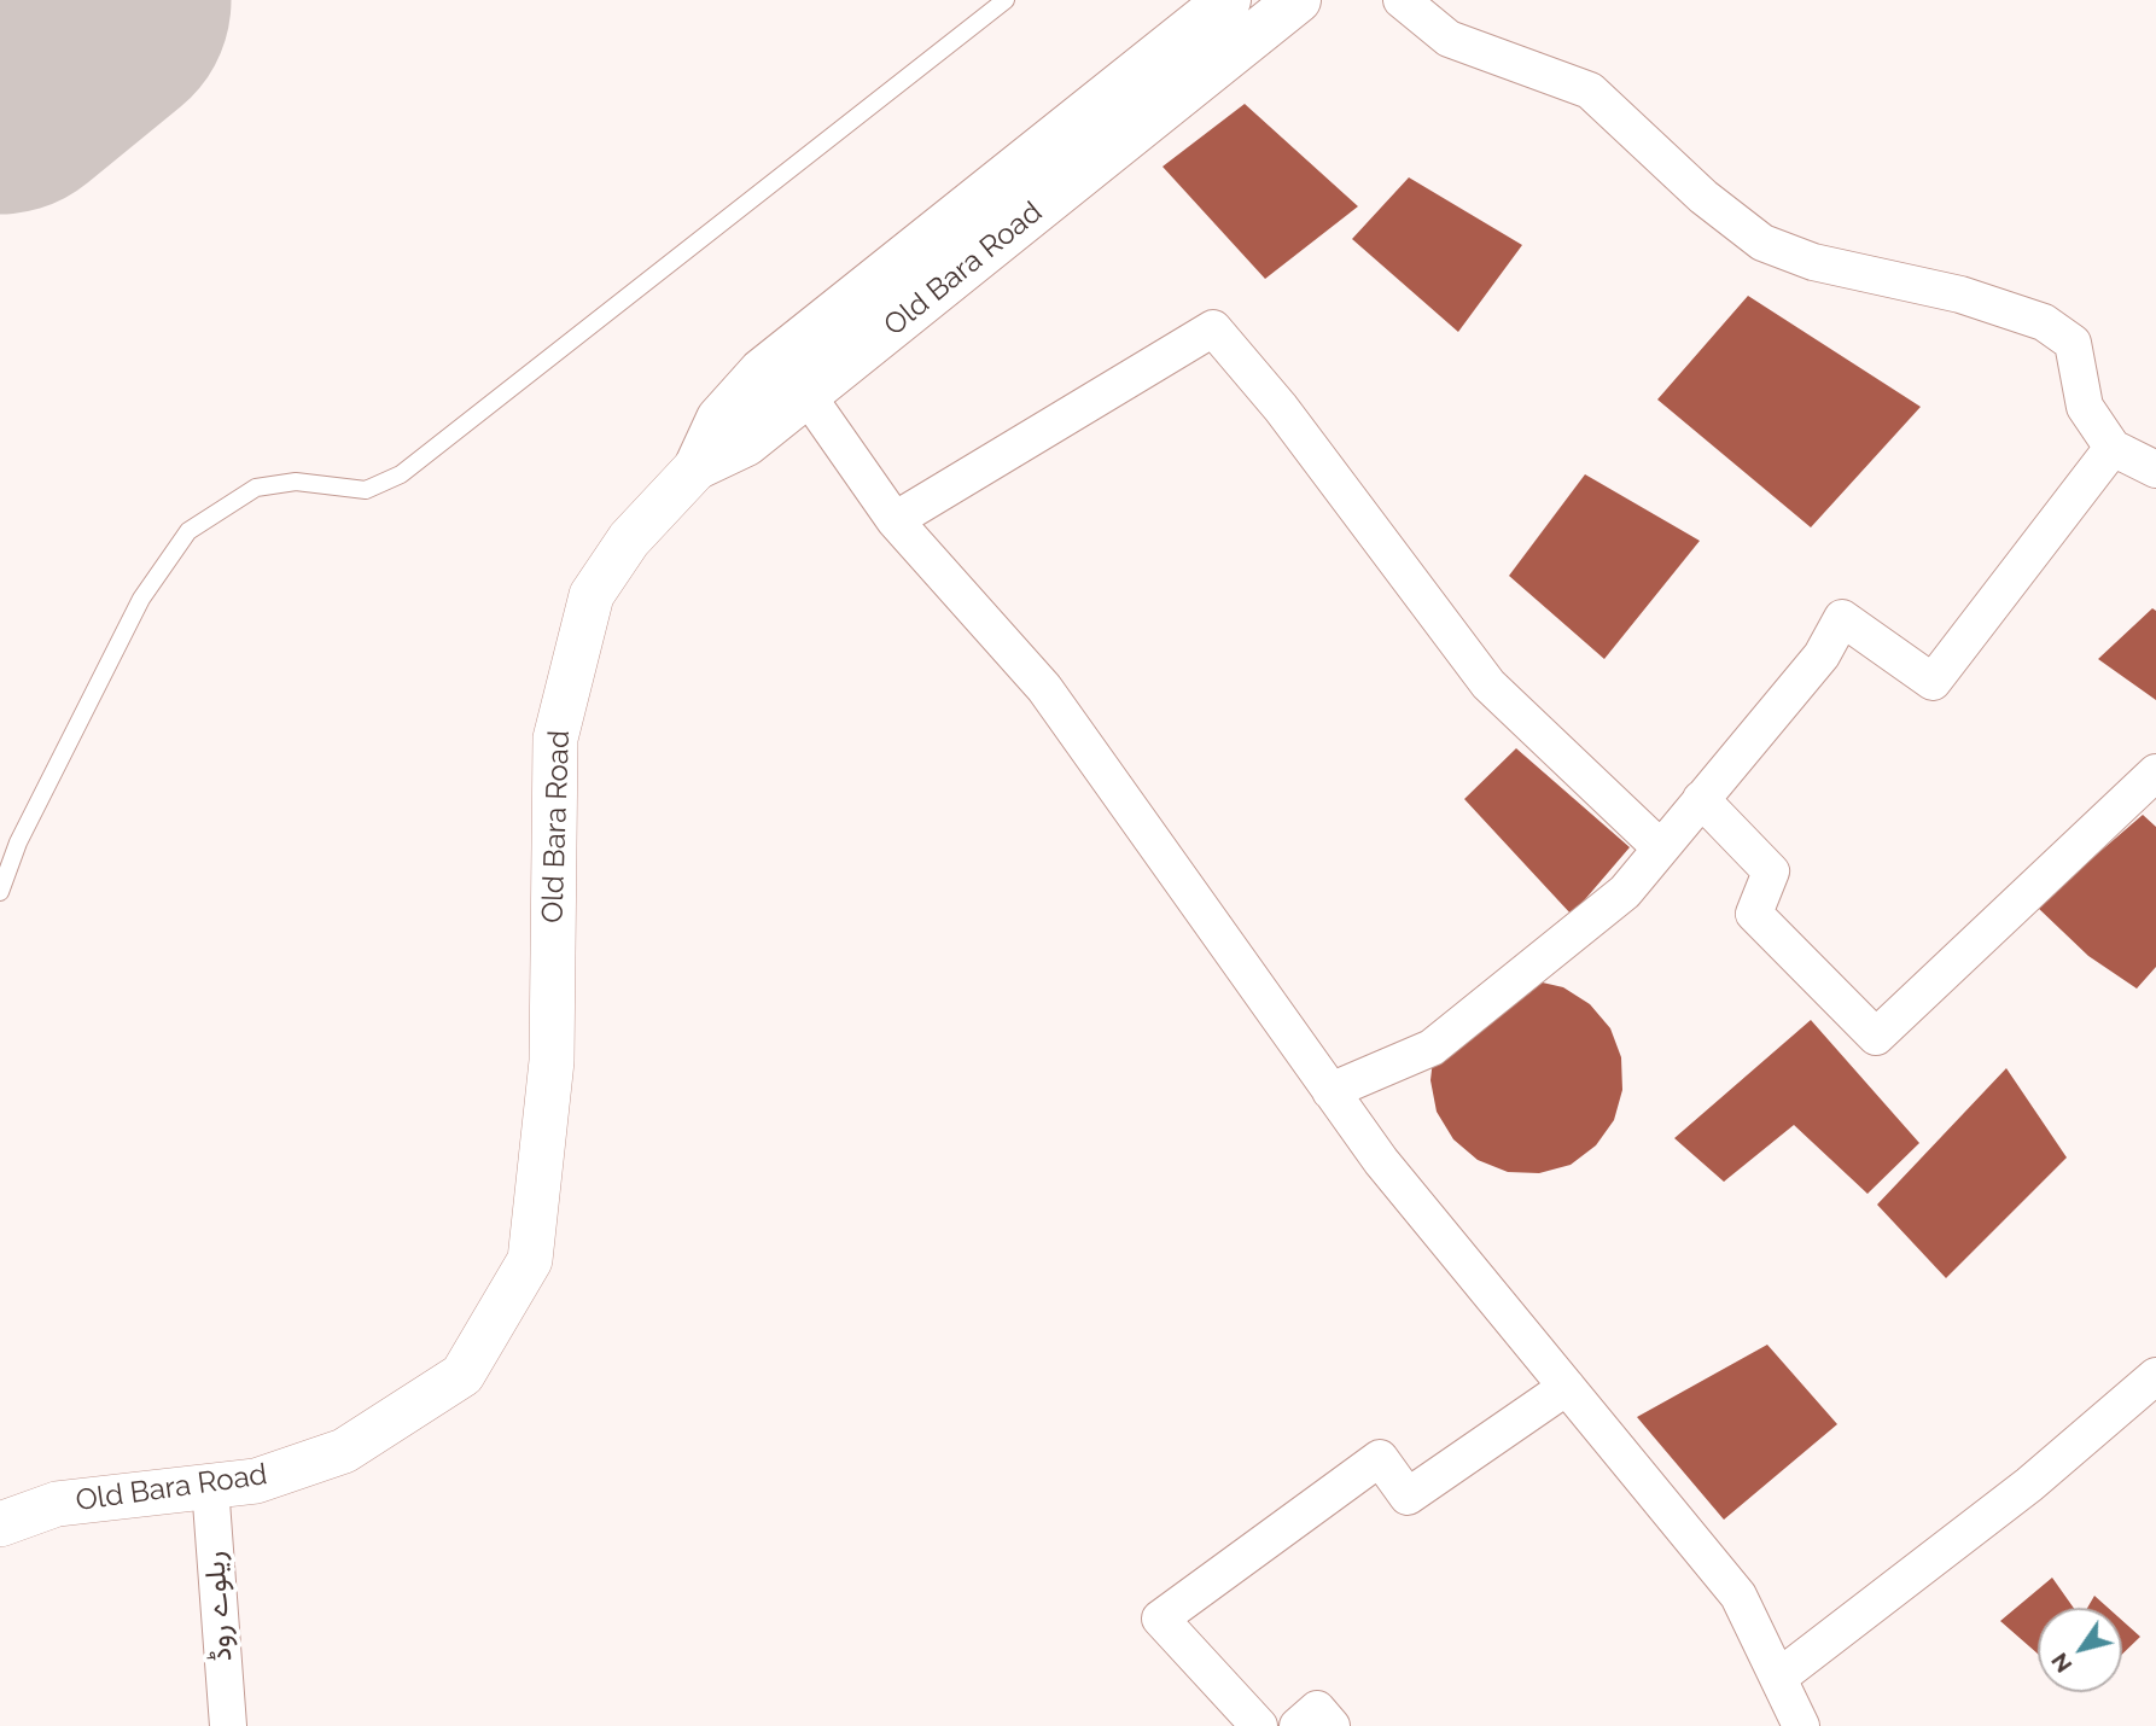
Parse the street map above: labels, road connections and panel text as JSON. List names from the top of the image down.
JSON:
{
  "streets": {
    "main road": ["Old Bara Road"],
    "street": ["ریلوے روڈ"]
  },
  "crossings": [
    ["Old Bara Road", "ریلوے روڈ"]
  ],
  "north": "bottom left"
}
